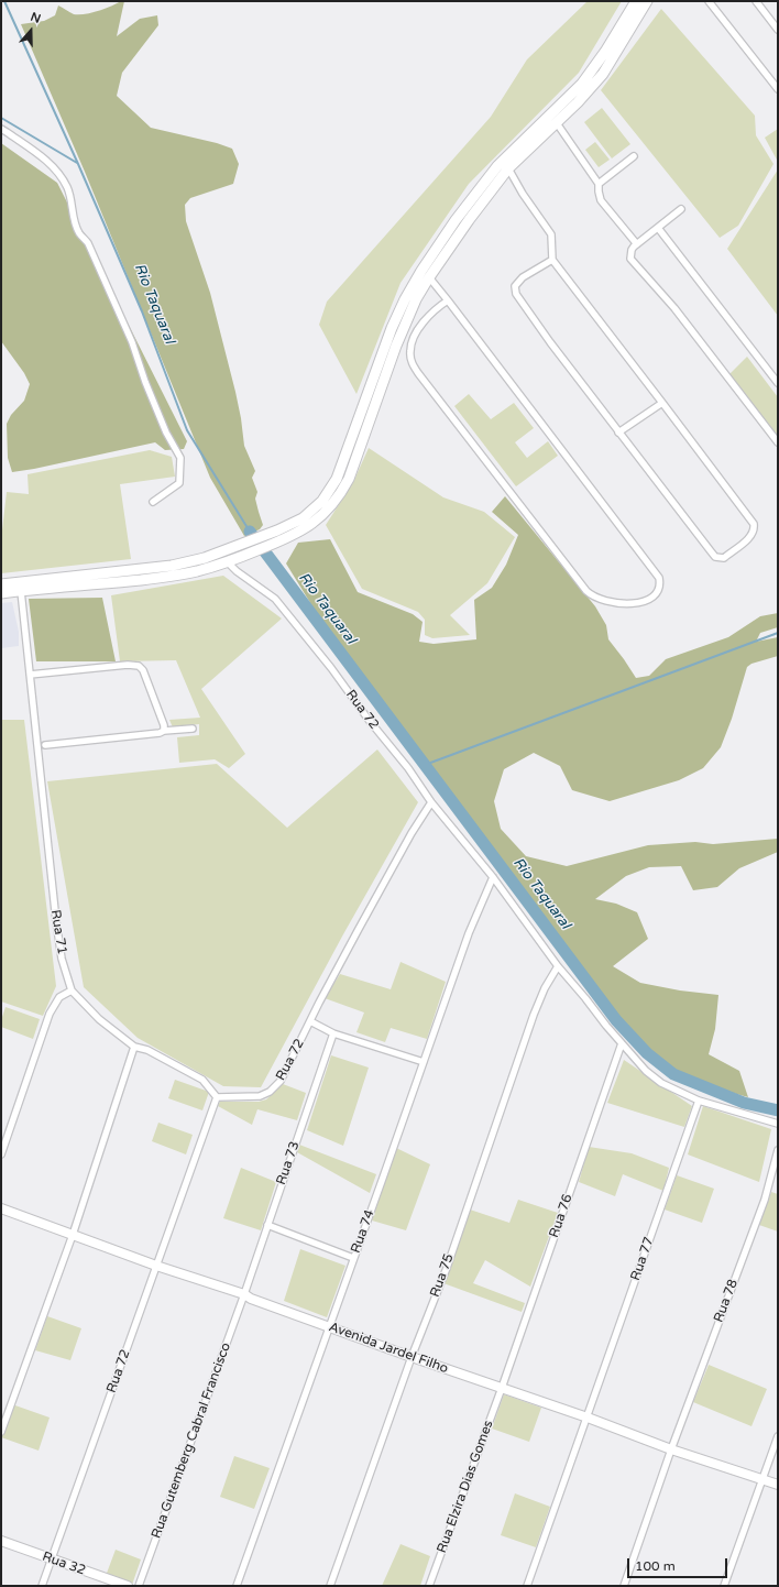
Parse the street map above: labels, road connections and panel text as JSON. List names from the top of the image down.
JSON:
{
  "streets": {
    "main road": ["Avenida Jardel Filho", "Rua 32"],
    "street": [
      "Rua 72",
      "Rua 71",
      "Rua 73",
      "Rua 76",
      "Rua 74",
      "Rua 77",
      "Rua 75",
      "Rua 78",
      "Rua Gutemberg Cabral Francisco",
      "Rua Elzira Dias Gomes"
    ]
  },
  "crossings": [
    ["Rua 72", "Rua 71"],
    ["Rua 72", "Avenida Jardel Filho"],
    ["Rua 72", "Rua 32"],
    ["Rua 73", "Avenida Jardel Filho"],
    ["Rua 73", "Rua Gutemberg Cabral Francisco"],
    ["Rua 76", "Avenida Jardel Filho"],
    ["Rua 76", "Rua Elzira Dias Gomes"],
    ["Rua 74", "Avenida Jardel Filho"],
    ["Rua 77", "Avenida Jardel Filho"],
    ["Rua 75", "Avenida Jardel Filho"],
    ["Rua 78", "Avenida Jardel Filho"],
    ["Avenida Jardel Filho", "Rua Gutemberg Cabral Francisco"],
    ["Avenida Jardel Filho", "Rua Elzira Dias Gomes"]
  ],
  "water": ["Rio Taquaral"],
  "scale_bar": "100 m",
  "north": "top"
}
